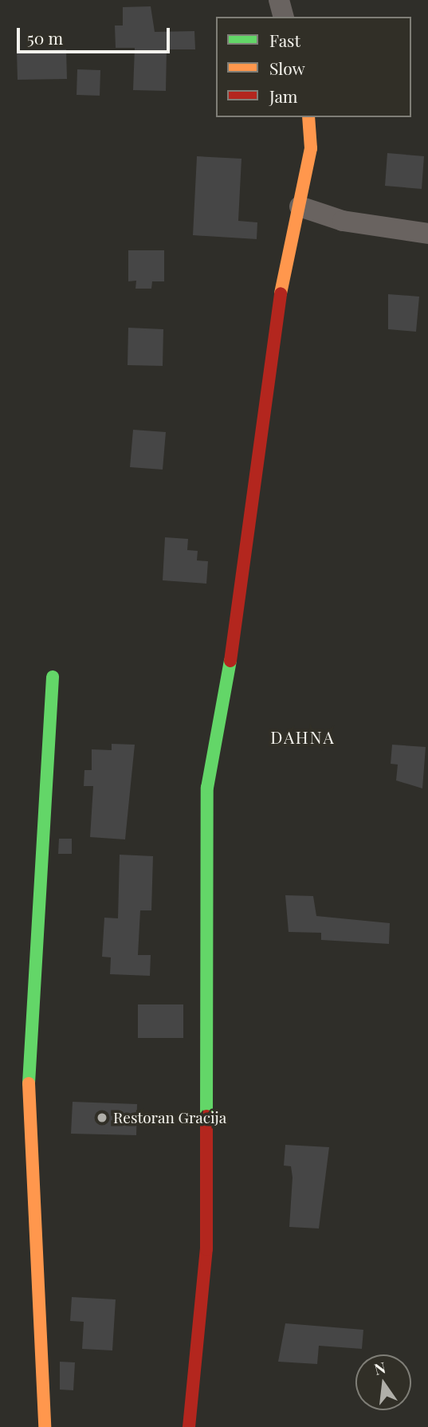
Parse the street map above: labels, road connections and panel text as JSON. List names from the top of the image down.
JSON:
{
  "districts": ["DAHNA"],
  "places": ["Restoran Gracija"],
  "legend": ["Fast", "Slow", "Jam"],
  "scale_bar": "50 m",
  "north": "top"
}
